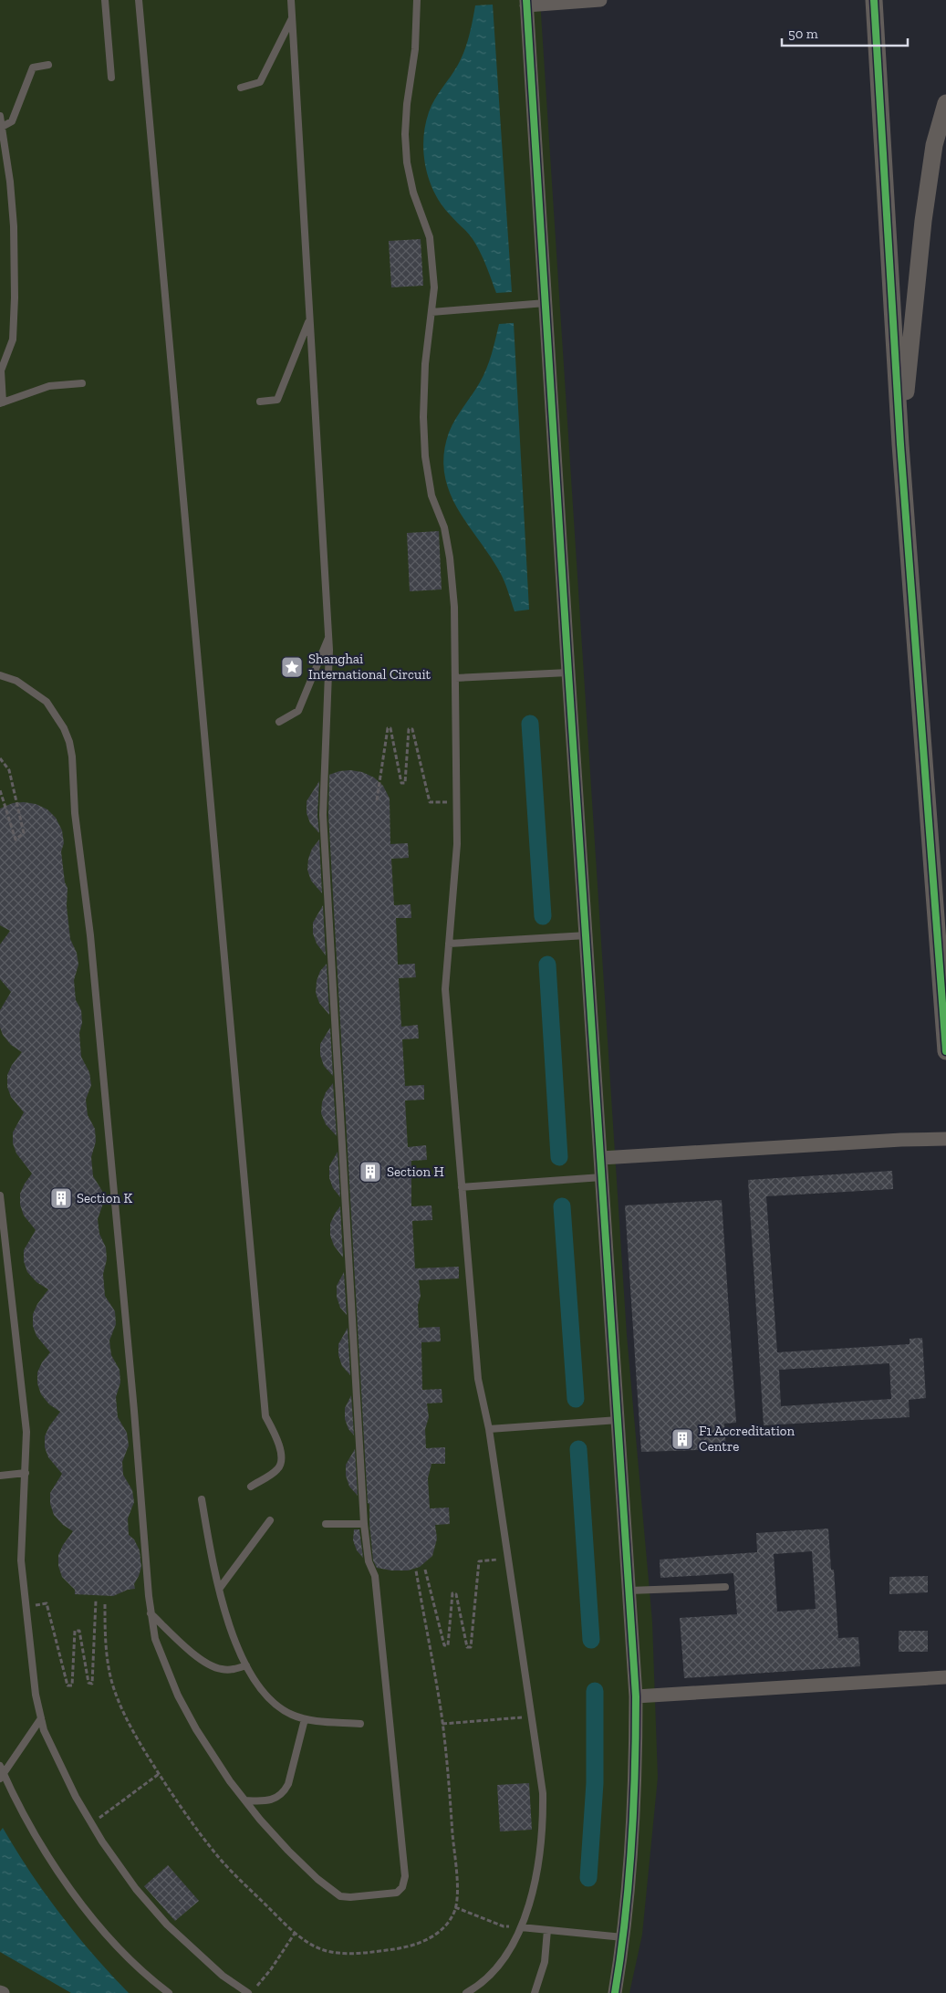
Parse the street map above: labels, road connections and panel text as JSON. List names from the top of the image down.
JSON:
{
  "places": {
    "place": ["Shanghai International Circuit"],
    "building": ["Section H", "Section K", "F1 Accreditation Centre"]
  },
  "scale_bar": "50 m"
}
